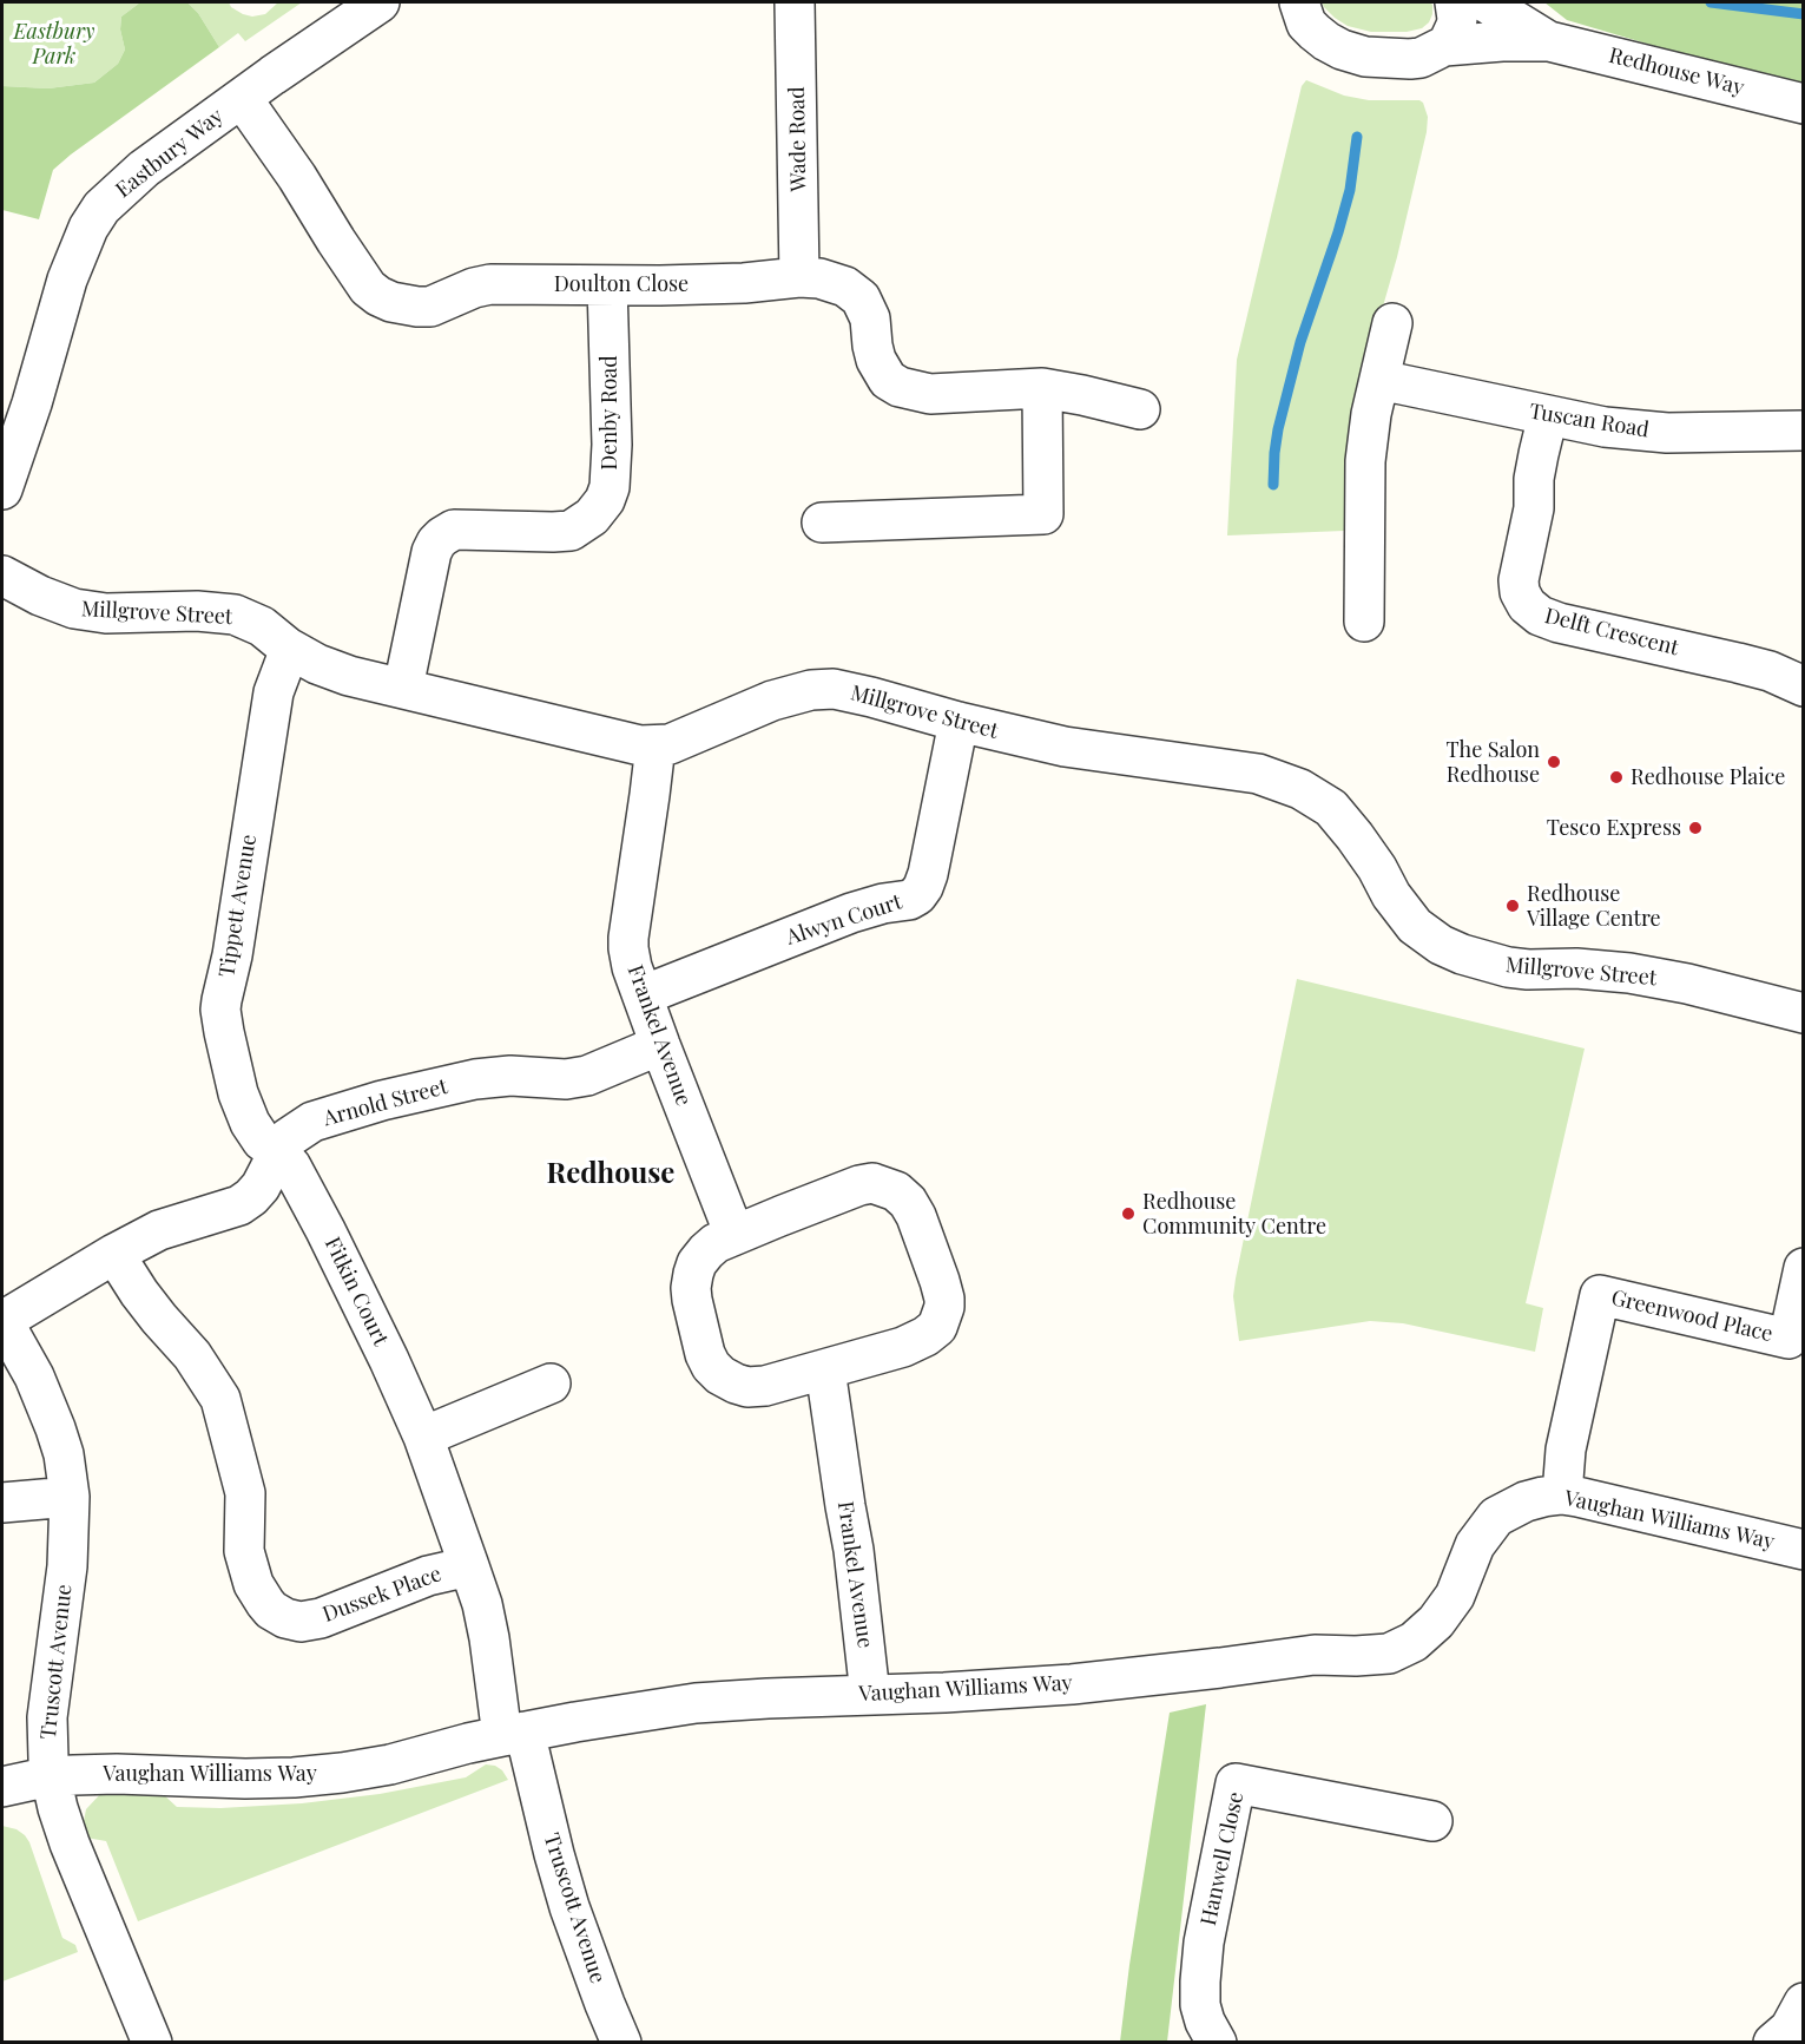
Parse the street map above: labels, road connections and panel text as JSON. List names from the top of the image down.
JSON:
{
  "streets": {
    "street": [
      "Redhouse Way",
      "Wade Road",
      "Eastbury Way",
      "Doulton Close",
      "Denby Road",
      "Tuscan Road",
      "Millgrove Street",
      "Delft Crescent",
      "Tippett Avenue",
      "Alwyn Court",
      "Frankel Avenue",
      "Arnold Street",
      "Fitkin Court",
      "Greenwood Place",
      "Vaughan Williams Way",
      "Dussek Place",
      "Truscott Avenue",
      "Hanwell Close"
    ]
  },
  "crossings": [
    ["Wade Road", "Doulton Close"],
    ["Eastbury Way", "Doulton Close"],
    ["Doulton Close", "Denby Road"],
    ["Denby Road", "Millgrove Street"],
    ["Tuscan Road", "Delft Crescent"],
    ["Millgrove Street", "Tippett Avenue"],
    ["Millgrove Street", "Alwyn Court"],
    ["Millgrove Street", "Frankel Avenue"],
    ["Tippett Avenue", "Arnold Street"],
    ["Tippett Avenue", "Fitkin Court"],
    ["Alwyn Court", "Frankel Avenue"],
    ["Frankel Avenue", "Arnold Street"],
    ["Frankel Avenue", "Vaughan Williams Way"],
    ["Arnold Street", "Fitkin Court"],
    ["Arnold Street", "Dussek Place"],
    ["Arnold Street", "Truscott Avenue"],
    ["Fitkin Court", "Dussek Place"],
    ["Greenwood Place", "Vaughan Williams Way"],
    ["Vaughan Williams Way", "Dussek Place"],
    ["Vaughan Williams Way", "Truscott Avenue"],
    ["Dussek Place", "Truscott Avenue"]
  ],
  "districts": ["Redhouse"],
  "parks": ["Eastbury Park"],
  "places": [
    "The Salon Redhouse",
    "Redhouse Plaice",
    "Tesco Express",
    "Redhouse Village Centre",
    "Redhouse Community Centre"
  ]
}
